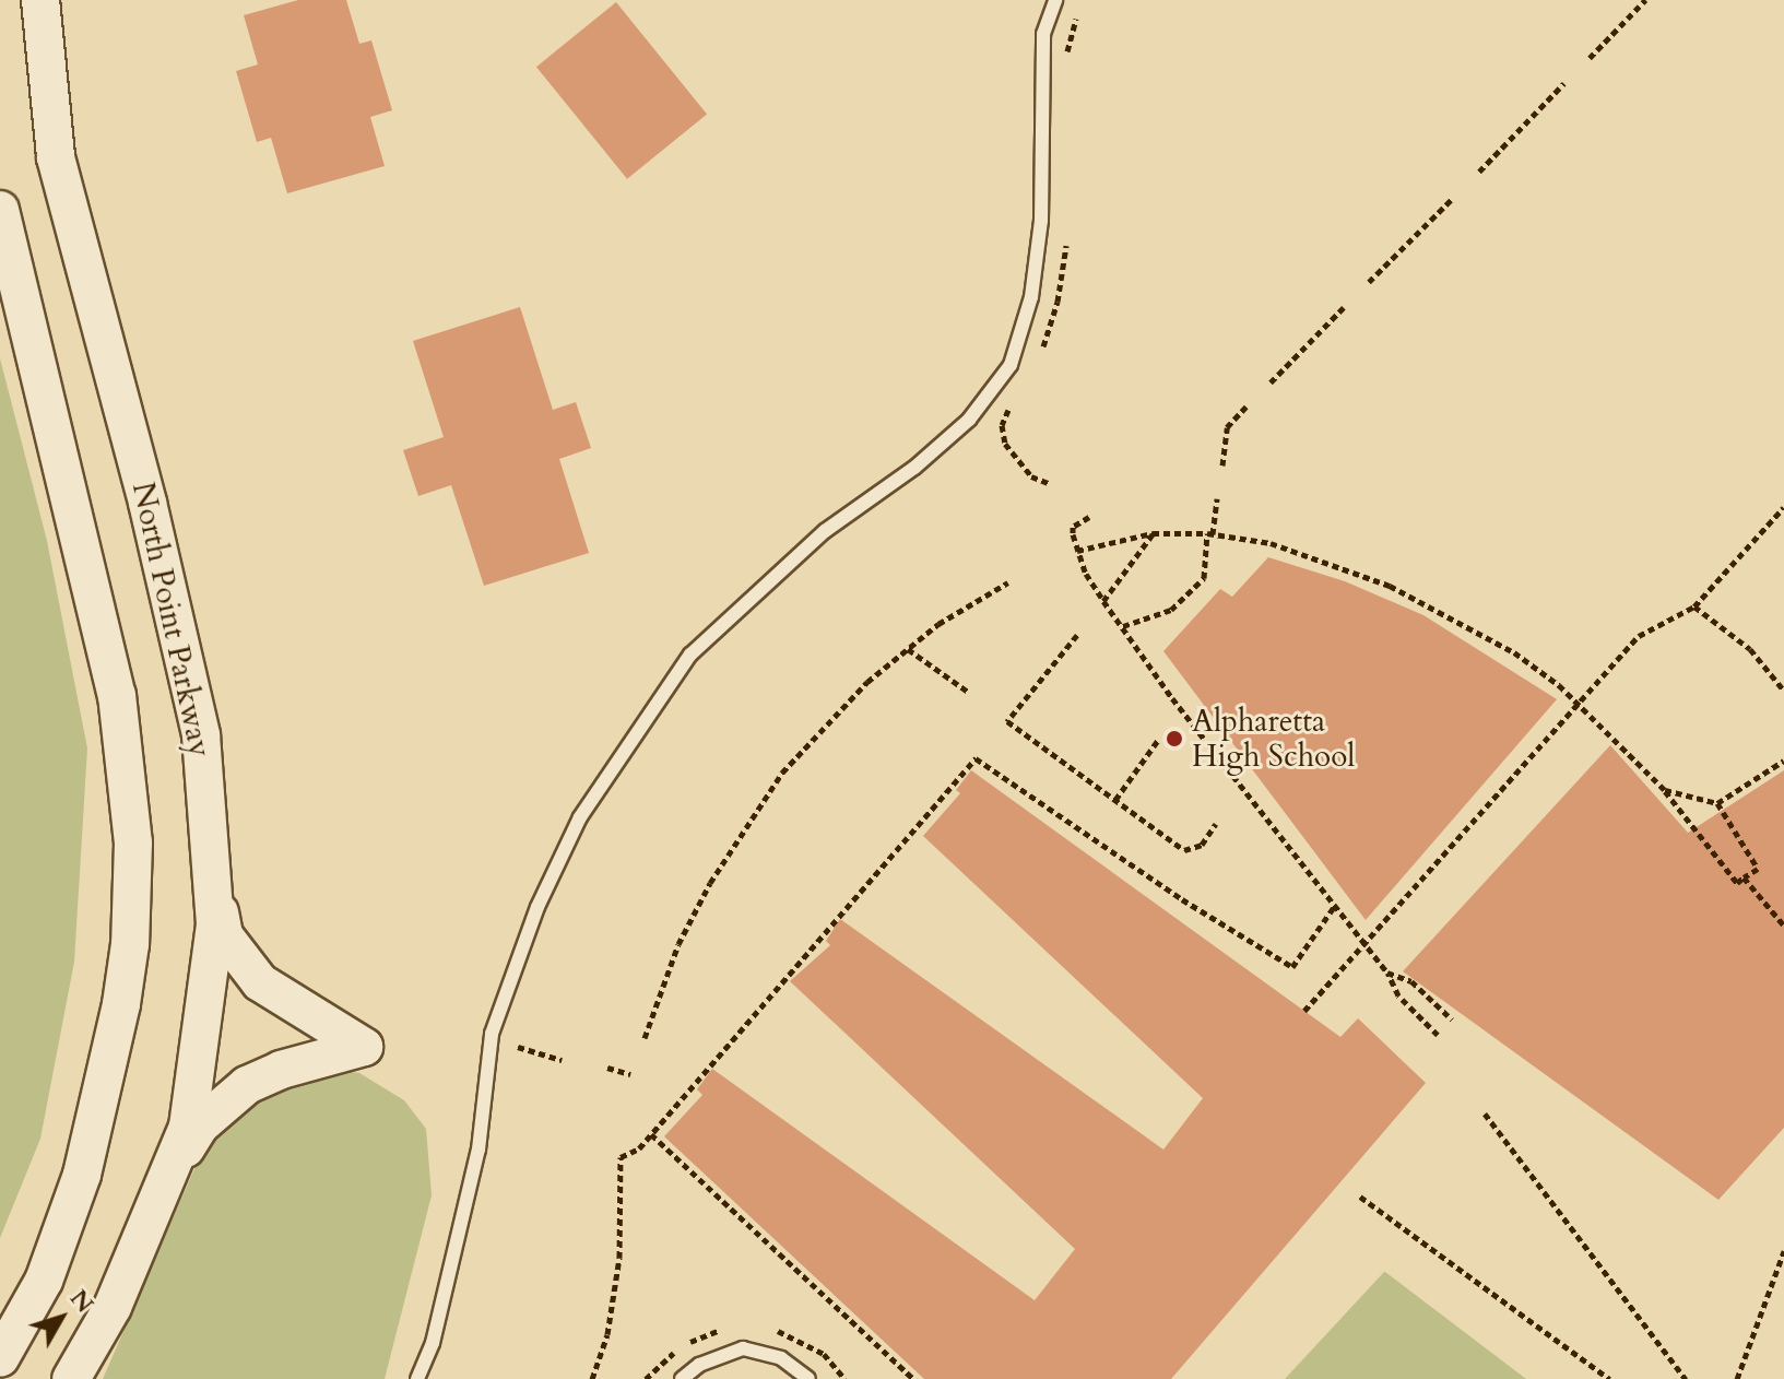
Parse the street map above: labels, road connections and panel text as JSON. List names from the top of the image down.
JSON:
{
  "streets": {
    "street": ["North Point Parkway"]
  },
  "places": ["Alpharetta High School"],
  "north": "top right"
}
